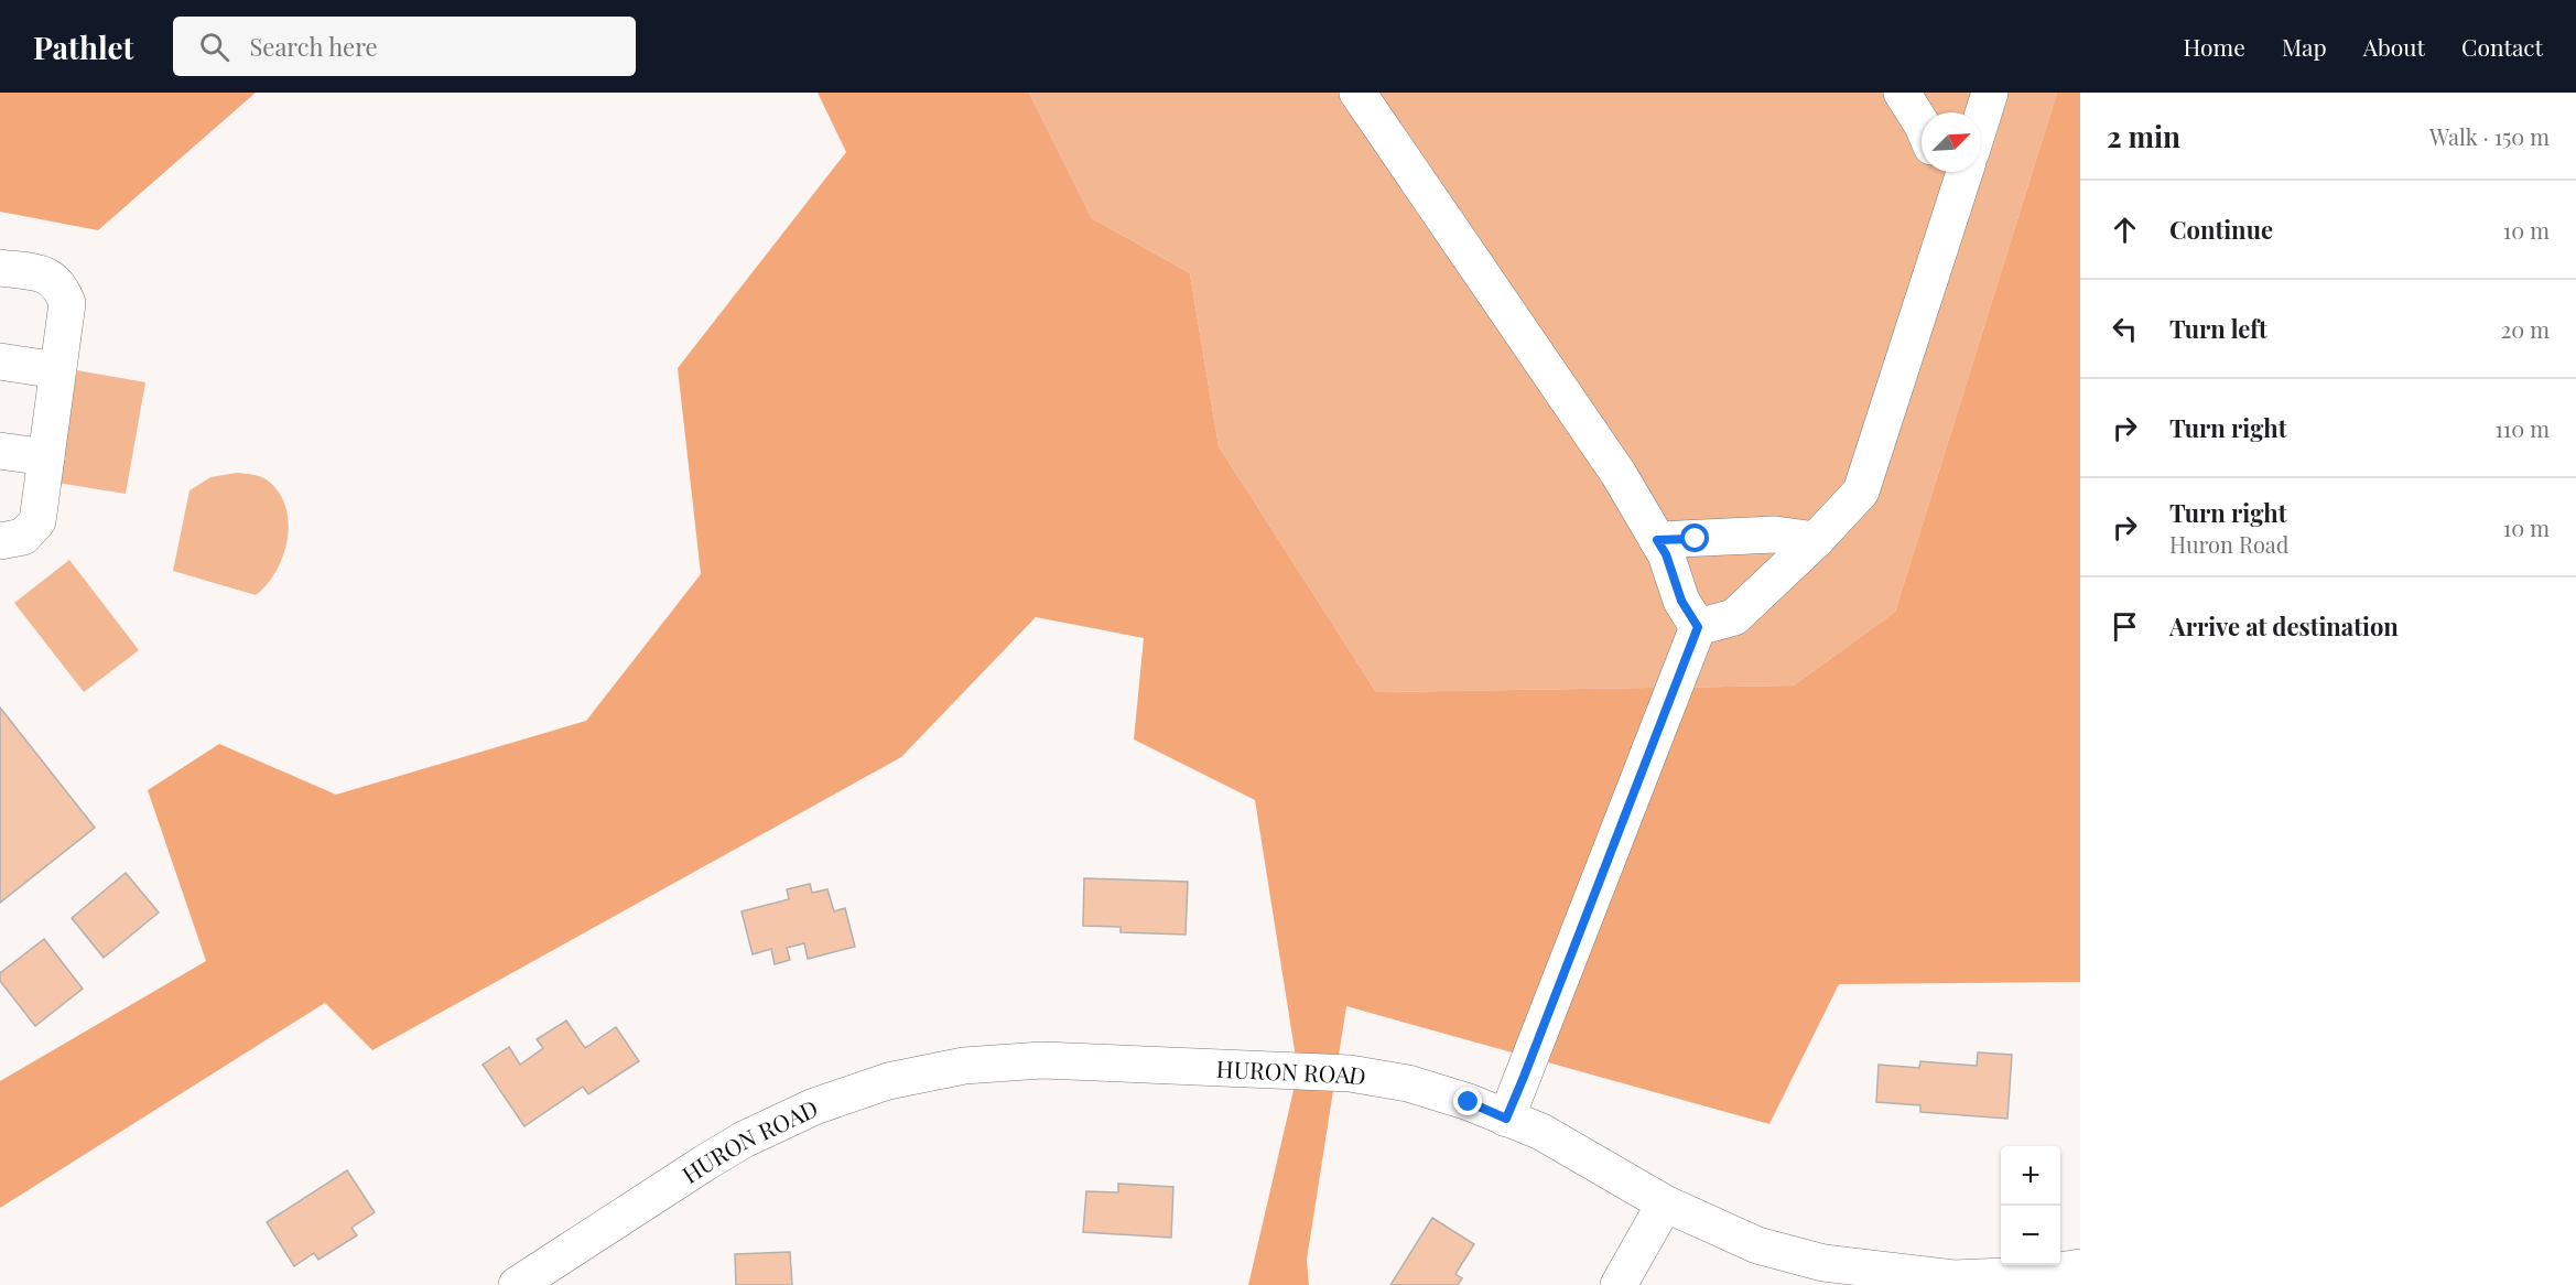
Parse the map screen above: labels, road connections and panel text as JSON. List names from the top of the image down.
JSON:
{
  "streets": {
    "street": ["HURON ROAD"]
  },
  "north": "top right",
  "page": {
    "header": "Pathlet",
    "search": "Search here",
    "nav": [
      "Home",
      "Map",
      "About",
      "Contact"
    ],
    "heading": ["2 min", "Walk · 150 m"],
    "list": [
      ["Continue", "10 m"],
      ["Turn left", "20 m"],
      ["Turn right", "110 m"],
      ["Turn right", "Huron Road", "10 m"],
      "Arrive at destination"
    ],
    "map_buttons": ["+", "−"]
  }
}
